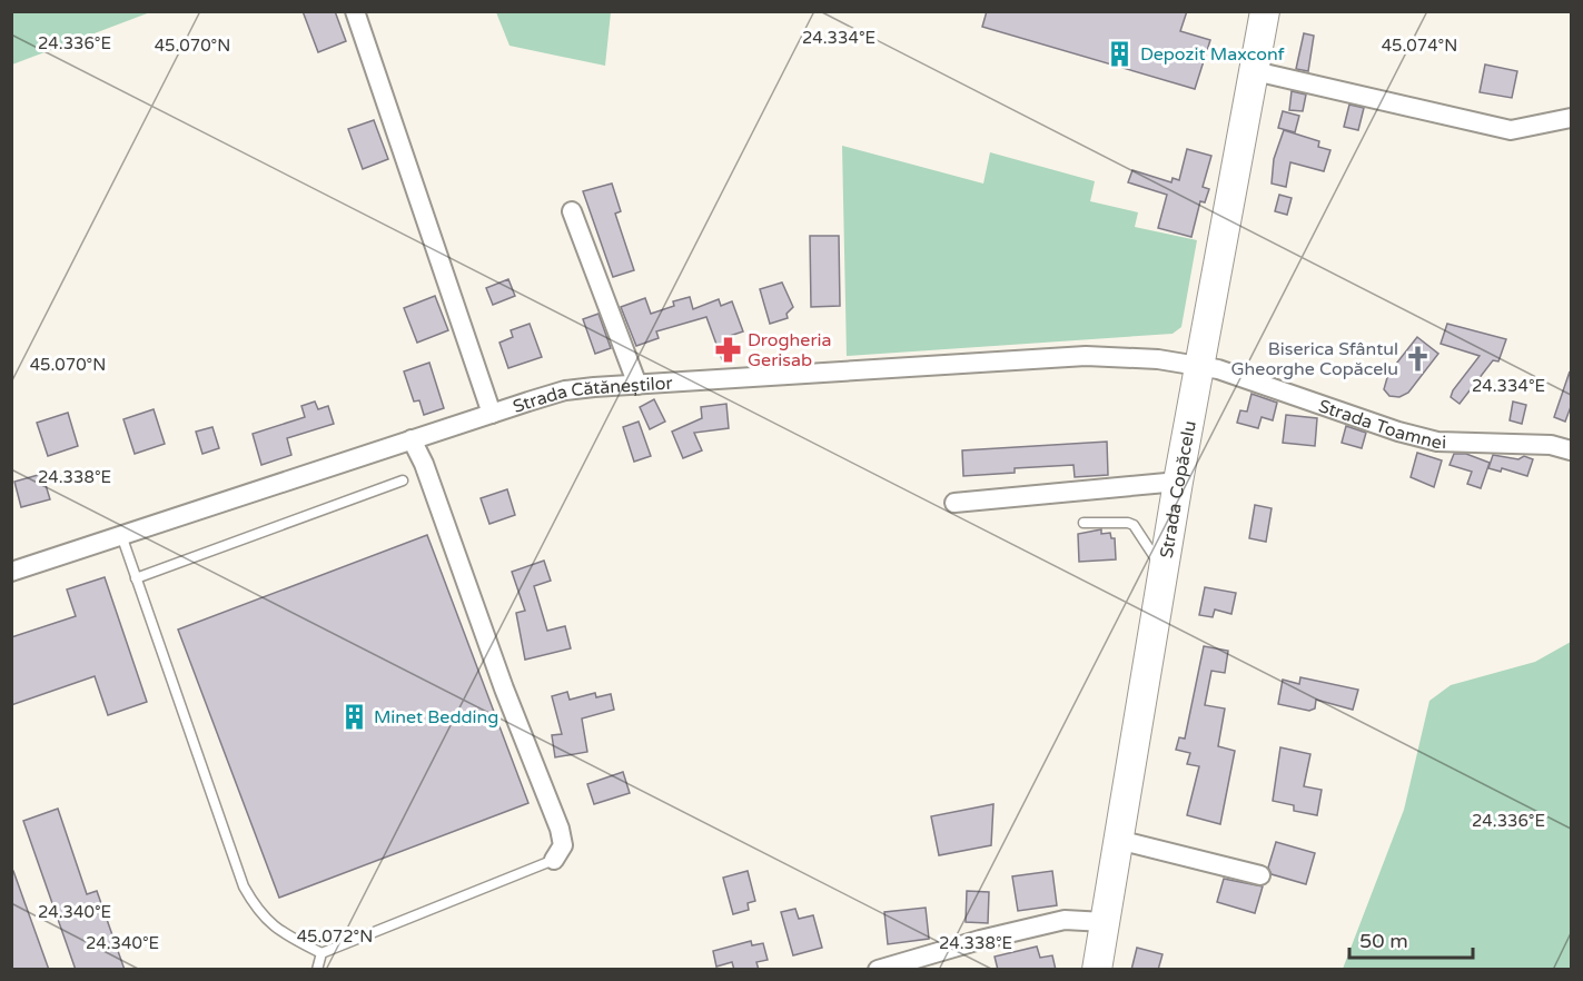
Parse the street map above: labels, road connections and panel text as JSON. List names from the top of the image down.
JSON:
{
  "streets": {
    "main road": ["Strada Copăcelu"],
    "street": ["Strada Cătăneștilor", "Strada Toamnei"]
  },
  "crossings": [
    ["Strada Cătăneștilor", "Strada Toamnei"],
    ["Strada Cătăneștilor", "Strada Copăcelu"],
    ["Strada Toamnei", "Strada Copăcelu"]
  ],
  "places": {
    "building": ["Depozit Maxconf", "Minet Bedding"],
    "pharmacy": ["Drogheria Gerisab"],
    "church": ["Biserica Sfântul Gheorghe Copăcelu"]
  },
  "scale_bar": "50 m",
  "coordinates": [
    "24.334°E",
    "24.336°E",
    "45.070°N",
    "45.074°N",
    "24.338°E",
    "24.340°E",
    "45.072°N"
  ]
}
